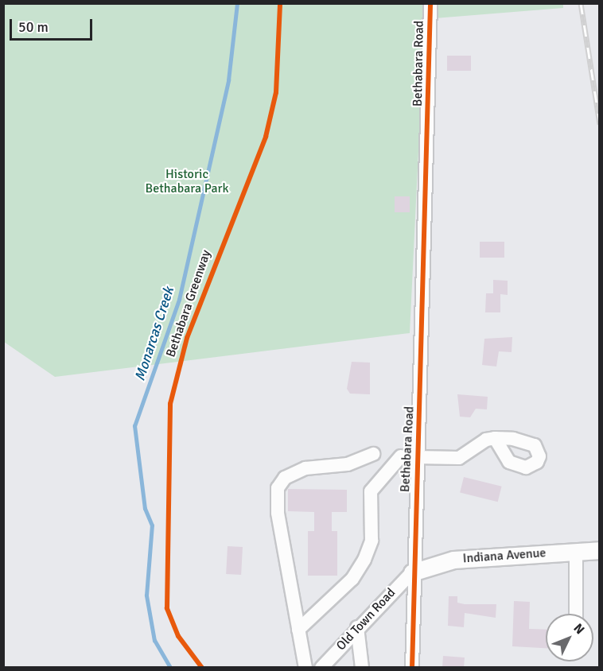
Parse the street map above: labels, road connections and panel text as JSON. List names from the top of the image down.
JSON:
{
  "streets": {
    "main road": ["Indiana Avenue"],
    "street": ["Bethabara Road", "Old Town Road"],
    "cycle path": ["Bethabara Greenway"]
  },
  "crossings": [
    ["Bethabara Road", "Indiana Avenue"],
    ["Bethabara Road", "Old Town Road"],
    ["Indiana Avenue", "Old Town Road"]
  ],
  "water": ["Monarcas Creek"],
  "parks": ["Historic Bethabara Park"],
  "scale_bar": "50 m",
  "north": "top right"
}
